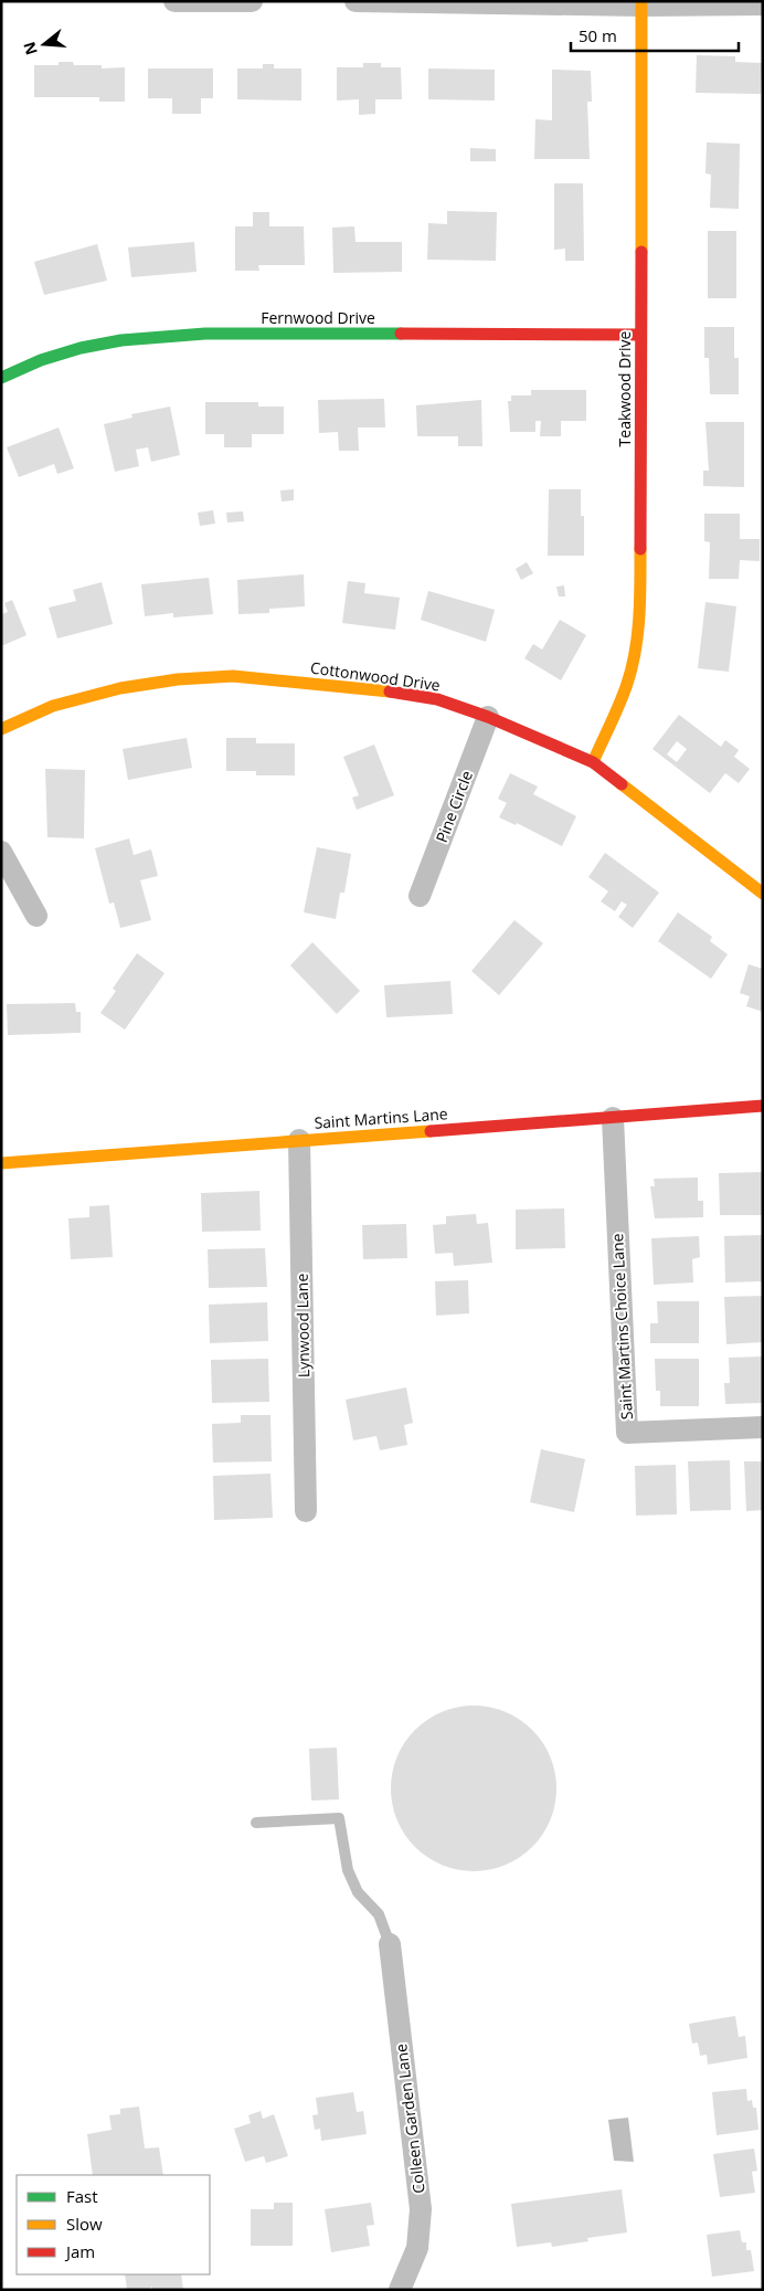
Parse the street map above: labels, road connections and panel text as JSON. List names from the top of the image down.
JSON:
{
  "streets": {
    "street": [
      "Fernwood Drive",
      "Teakwood Drive",
      "Cottonwood Drive",
      "Pine Circle",
      "Saint Martins Lane",
      "Lynwood Lane",
      "Saint Martins Choice Lane",
      "Colleen Garden Lane"
    ]
  },
  "crossings": [
    ["Fernwood Drive", "Teakwood Drive"],
    ["Teakwood Drive", "Cottonwood Drive"],
    ["Cottonwood Drive", "Pine Circle"],
    ["Saint Martins Lane", "Lynwood Lane"],
    ["Saint Martins Lane", "Saint Martins Choice Lane"]
  ],
  "legend": ["Fast", "Slow", "Jam"],
  "scale_bar": "50 m",
  "north": "left"
}
